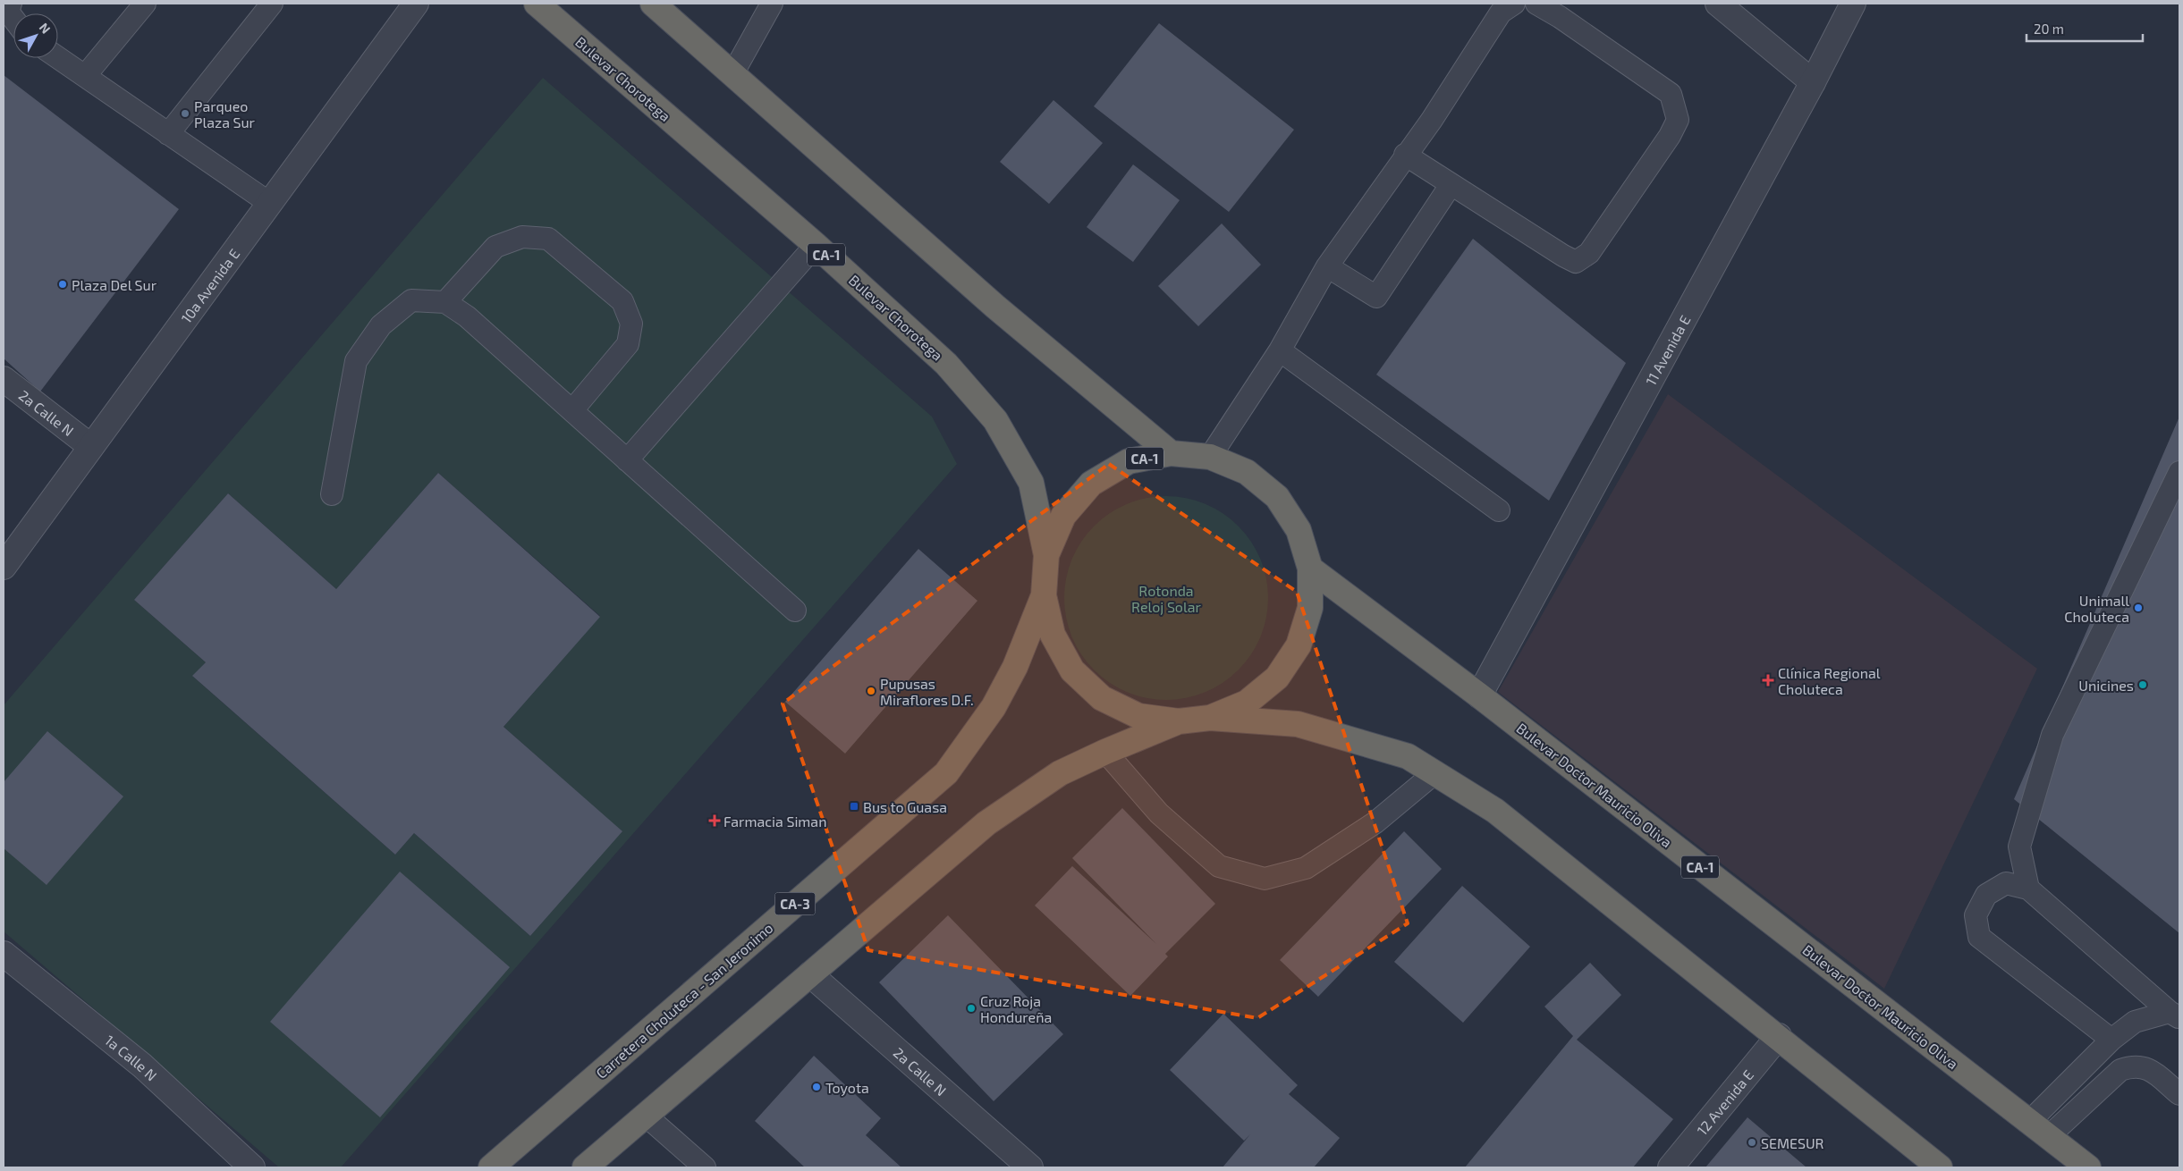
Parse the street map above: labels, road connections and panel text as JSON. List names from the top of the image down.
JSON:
{
  "streets": {
    "highway": [
      "Bulevar Chorotega",
      "CA-1",
      "Bulevar Doctor Mauricio Oliva",
      "CA-3",
      "Carretera Choluteca - San Jeronimo"
    ],
    "street": [
      "10a Avenida E",
      "11 Avenida E",
      "2a Calle N",
      "1a Calle N",
      "12 Avenida E"
    ]
  },
  "crossings": [
    ["Bulevar Chorotega", "CA-1"],
    ["CA-1", "Bulevar Doctor Mauricio Oliva"],
    ["CA-1", "Carretera Choluteca - San Jeronimo"],
    ["CA-1", "12 Avenida E"],
    ["10a Avenida E", "2a Calle N"],
    ["11 Avenida E", "Bulevar Doctor Mauricio Oliva"]
  ],
  "parks": ["Rotonda Reloj Solar"],
  "places": {
    "other": [
      "Parqueo Plaza Sur",
      "Plaza Del Sur",
      "Unimall Choluteca",
      "Unicines",
      "Pupusas Miraflores D.F.",
      "Cruz Roja Hondureña",
      "Toyota",
      "SEMESUR"
    ],
    "health": ["Clínica Regional Choluteca", "Farmacia Siman"],
    "transit": ["Bus to Guasa"]
  },
  "scale_bar": "20 m",
  "north": "top right"
}
